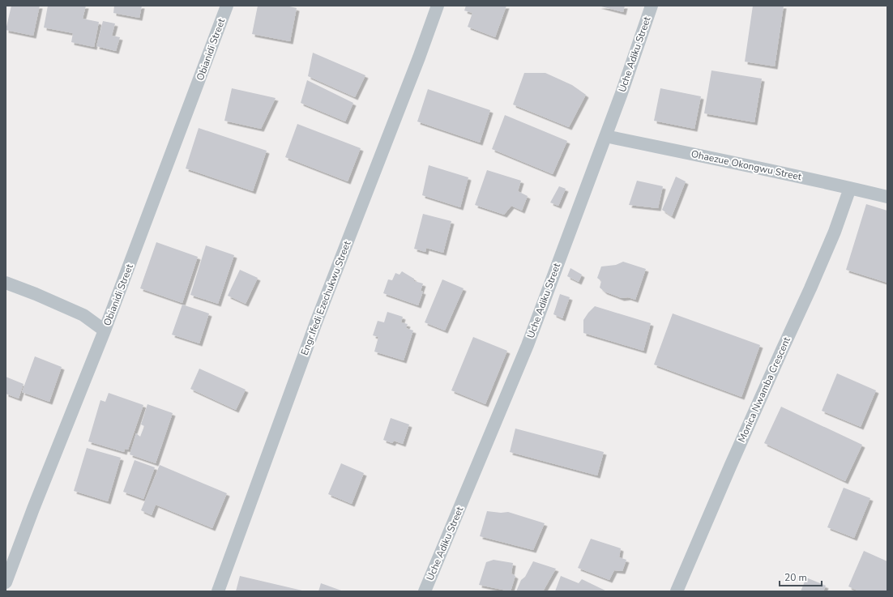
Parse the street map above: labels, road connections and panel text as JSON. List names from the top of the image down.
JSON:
{
  "streets": {
    "street": [
      "Obianidi Street",
      "Uche Adiku Street",
      "Ohaezue Okongwu Street",
      "Engr.Ifedi Ezechukwu Street",
      "Monica Nwamba Crescent"
    ]
  },
  "crossings": [
    ["Uche Adiku Street", "Ohaezue Okongwu Street"],
    ["Ohaezue Okongwu Street", "Monica Nwamba Crescent"]
  ],
  "scale_bar": "20 m"
}
